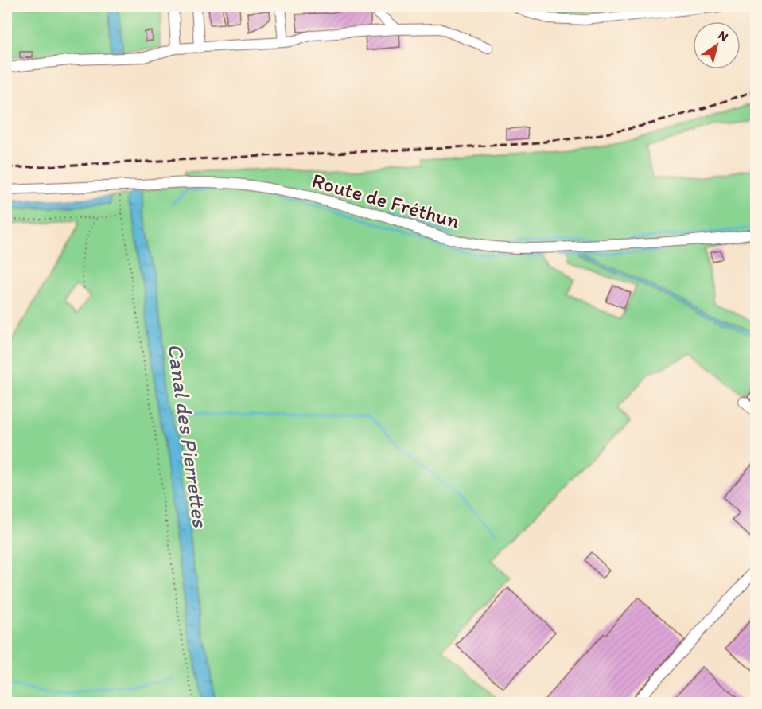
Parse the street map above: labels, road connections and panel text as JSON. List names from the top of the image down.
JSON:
{
  "streets": {
    "street": ["Route de Fréthun"]
  },
  "water": ["Canal des Pierrettes"],
  "north": "top right"
}
